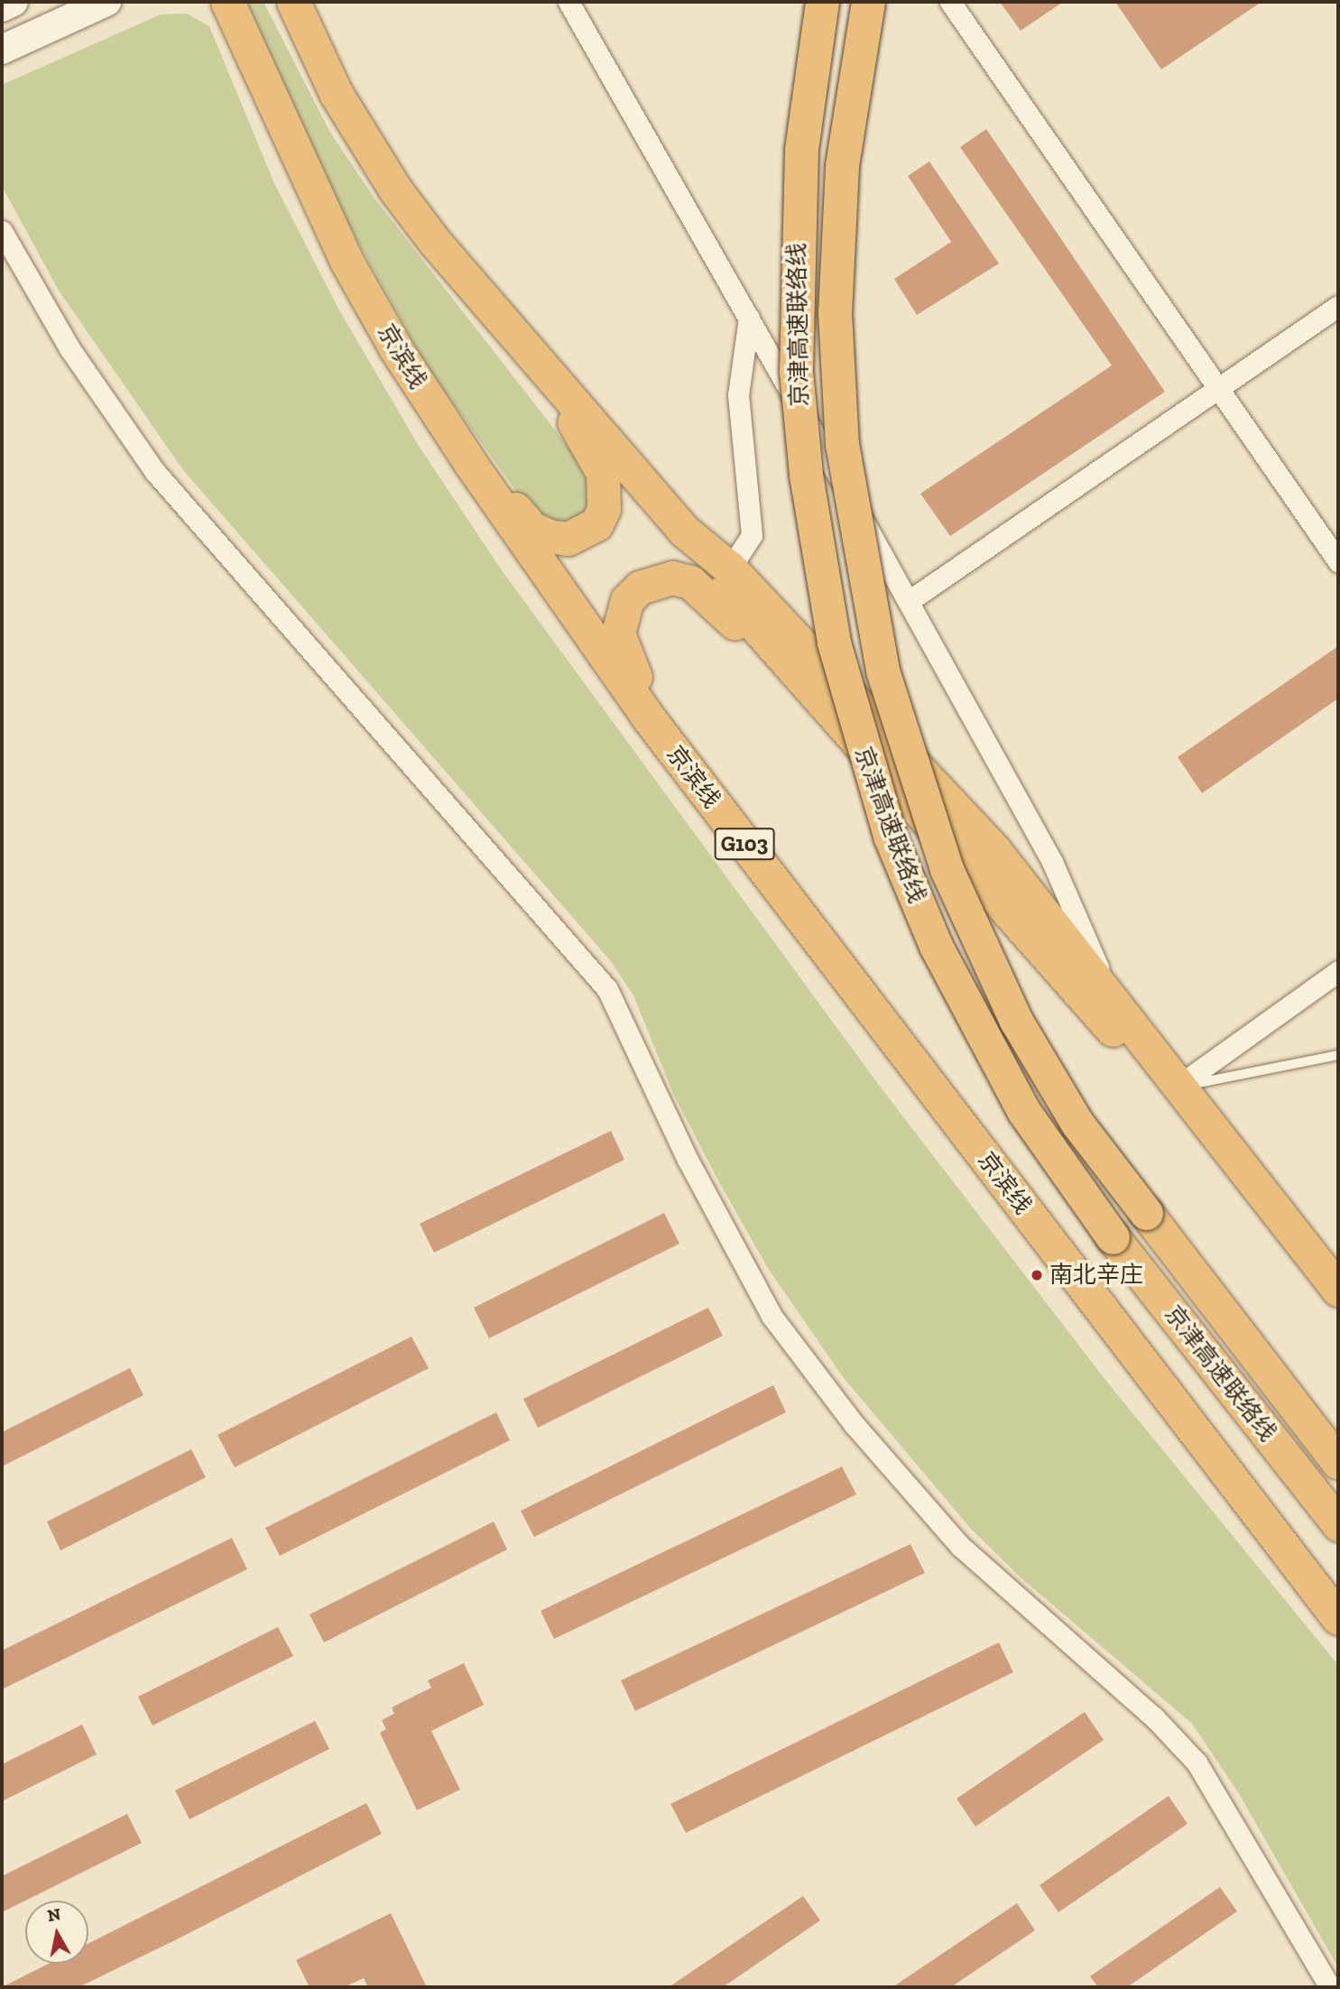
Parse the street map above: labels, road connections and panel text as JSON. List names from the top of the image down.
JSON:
{
  "streets": {
    "highway": ["京津高速联络线", "京滨线", "G103"]
  },
  "places": ["南北辛庄"],
  "north": "top"
}
